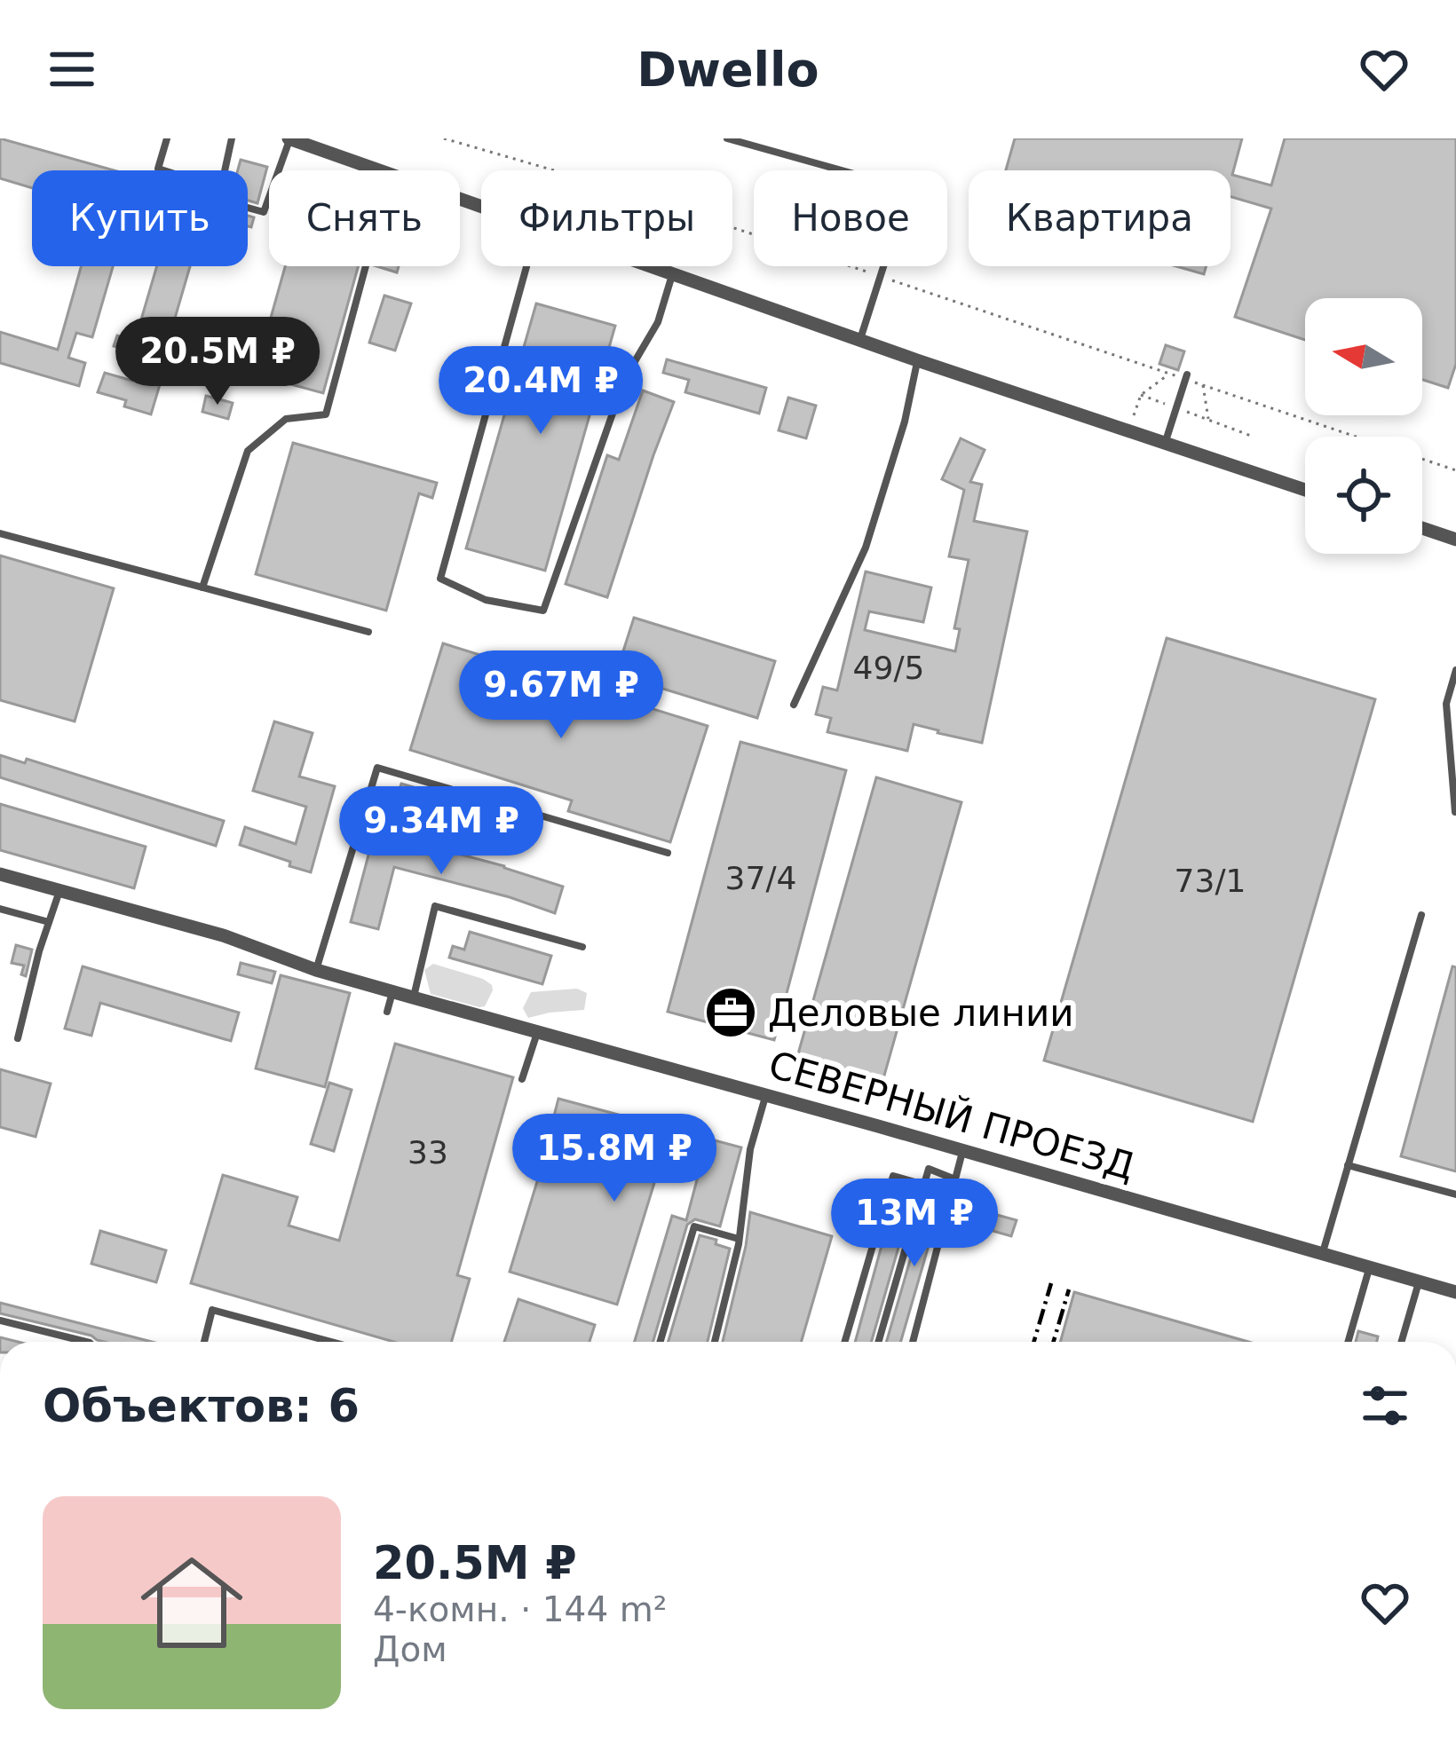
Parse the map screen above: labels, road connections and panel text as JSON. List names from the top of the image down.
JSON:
{
  "streets": {
    "street": ["СЕВЕРНЫЙ ПРОЕЗД"]
  },
  "places": {
    "office": ["Деловые линии"]
  },
  "house_numbers": [
    "49/5",
    "37/4",
    "73/1",
    "33"
  ],
  "north": "left",
  "page": {
    "header": "Dwello",
    "chip": [
      "Купить",
      "Снять",
      "Фильтры",
      "Новое",
      "Квартира"
    ],
    "price": [
      "20.5M ₽",
      "20.4M ₽",
      "9.67M ₽",
      "9.34M ₽",
      "15.8M ₽",
      "13M ₽"
    ],
    "heading": "Объектов: 6",
    "list": [
      {
        "name": "20.5M ₽",
        "note": "4-комн. · 144 m² · Дом"
      }
    ]
  }
}
